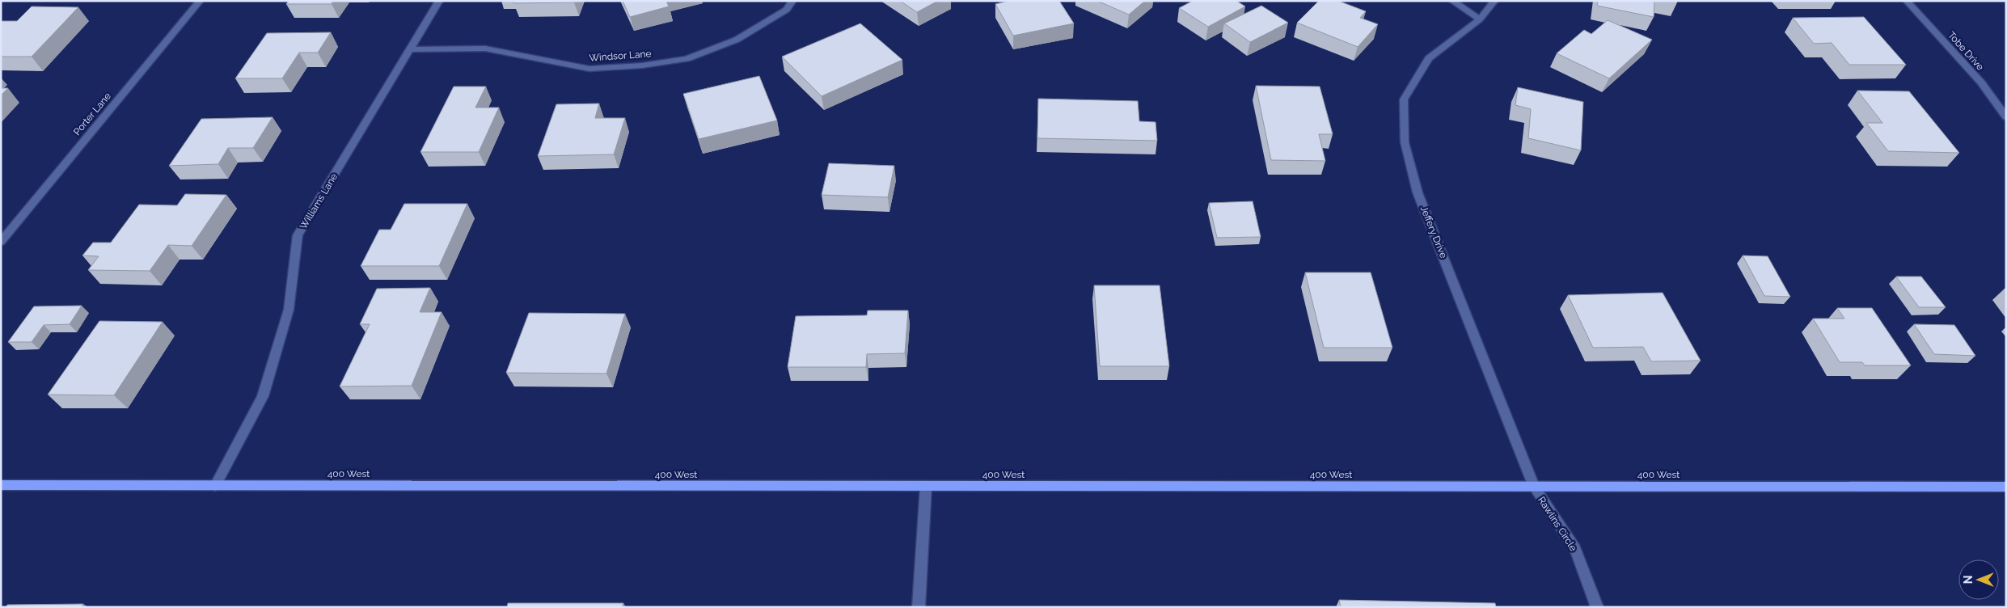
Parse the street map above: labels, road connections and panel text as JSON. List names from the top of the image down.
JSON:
{
  "streets": {
    "main road": ["400 West"],
    "street": [
      "Tobe Drive",
      "Windsor Lane",
      "Porter Lane",
      "Williams Lane",
      "Jeffery Drive",
      "Rawlins Circle"
    ]
  },
  "crossings": [
    ["Windsor Lane", "Williams Lane"],
    ["Williams Lane", "400 West"],
    ["Jeffery Drive", "400 West"],
    ["Jeffery Drive", "Rawlins Circle"],
    ["400 West", "Rawlins Circle"]
  ],
  "north": "left"
}
